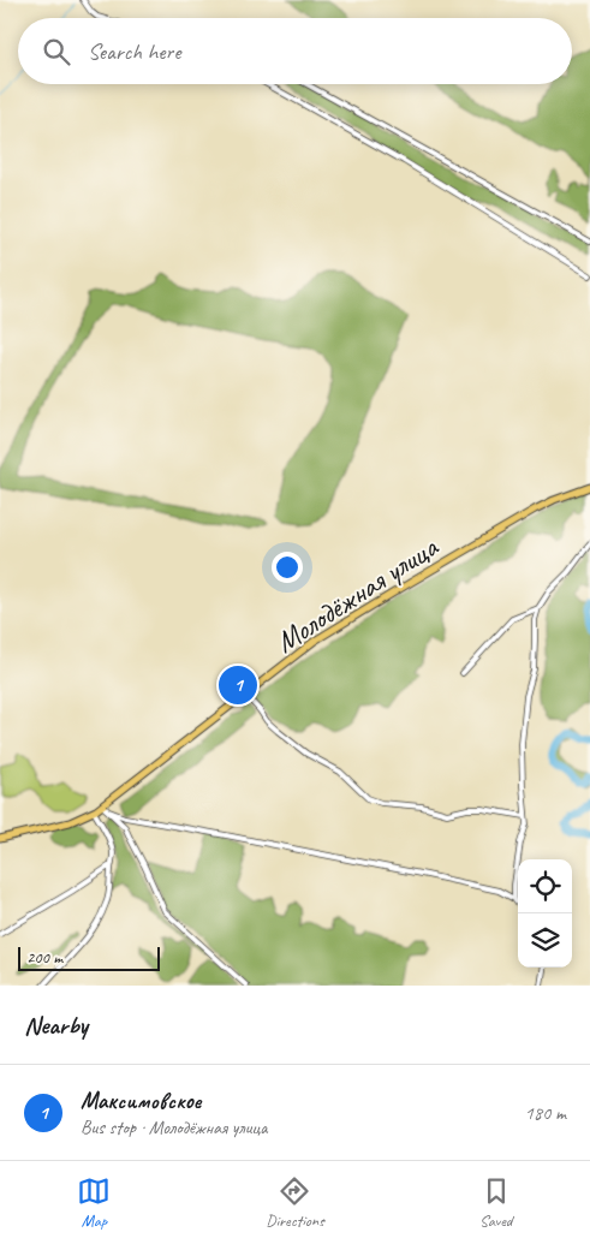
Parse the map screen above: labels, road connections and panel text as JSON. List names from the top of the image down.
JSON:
{
  "streets": {
    "main road": ["Молодёжная улица"]
  },
  "scale_bar": "200 m",
  "page": {
    "search": "Search here",
    "pins": "1",
    "scale": "200 m",
    "heading": "Nearby",
    "list": [
      {
        "mark": "1",
        "name": "Максимовское",
        "note": "Bus stop · Молодёжная улица",
        "value": "180 m"
      }
    ],
    "nav": ["Map", "Directions", "Saved"]
  }
}
